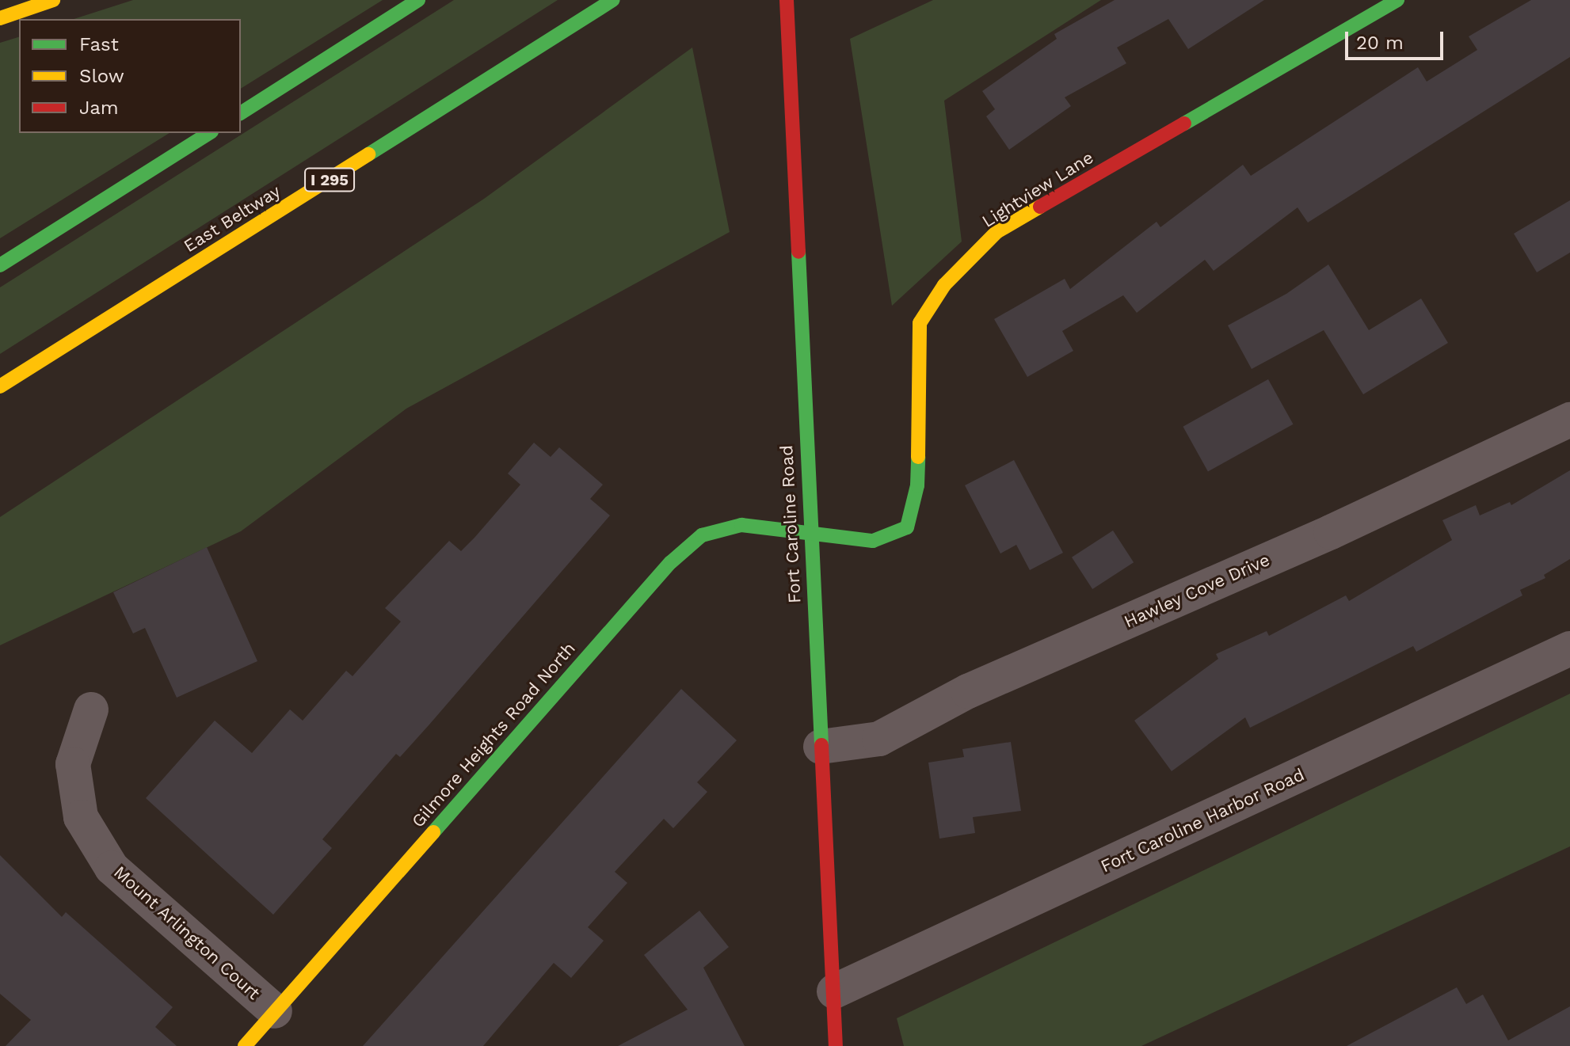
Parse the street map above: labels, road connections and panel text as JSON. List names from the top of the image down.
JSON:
{
  "streets": {
    "main road": [
      "I 295",
      "Lightview Lane",
      "East Beltway",
      "Fort Caroline Road",
      "Gilmore Heights Road North"
    ],
    "street": ["Hawley Cove Drive", "Fort Caroline Harbor Road", "Mount Arlington Court"]
  },
  "crossings": [
    ["Lightview Lane", "Fort Caroline Road"],
    ["Lightview Lane", "Gilmore Heights Road North"],
    ["Fort Caroline Road", "Hawley Cove Drive"],
    ["Fort Caroline Road", "Gilmore Heights Road North"],
    ["Fort Caroline Road", "Fort Caroline Harbor Road"],
    ["Gilmore Heights Road North", "Mount Arlington Court"]
  ],
  "legend": ["Fast", "Slow", "Jam"],
  "scale_bar": "20 m"
}
